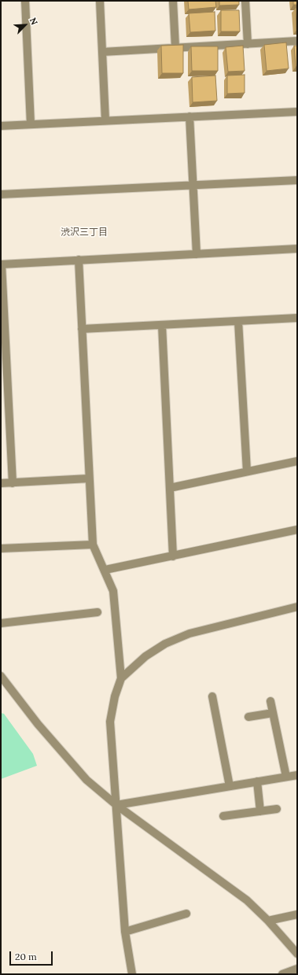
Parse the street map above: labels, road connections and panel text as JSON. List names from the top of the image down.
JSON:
{
  "districts": ["渋沢三丁目"],
  "scale_bar": "20 m",
  "north": "top right"
}
